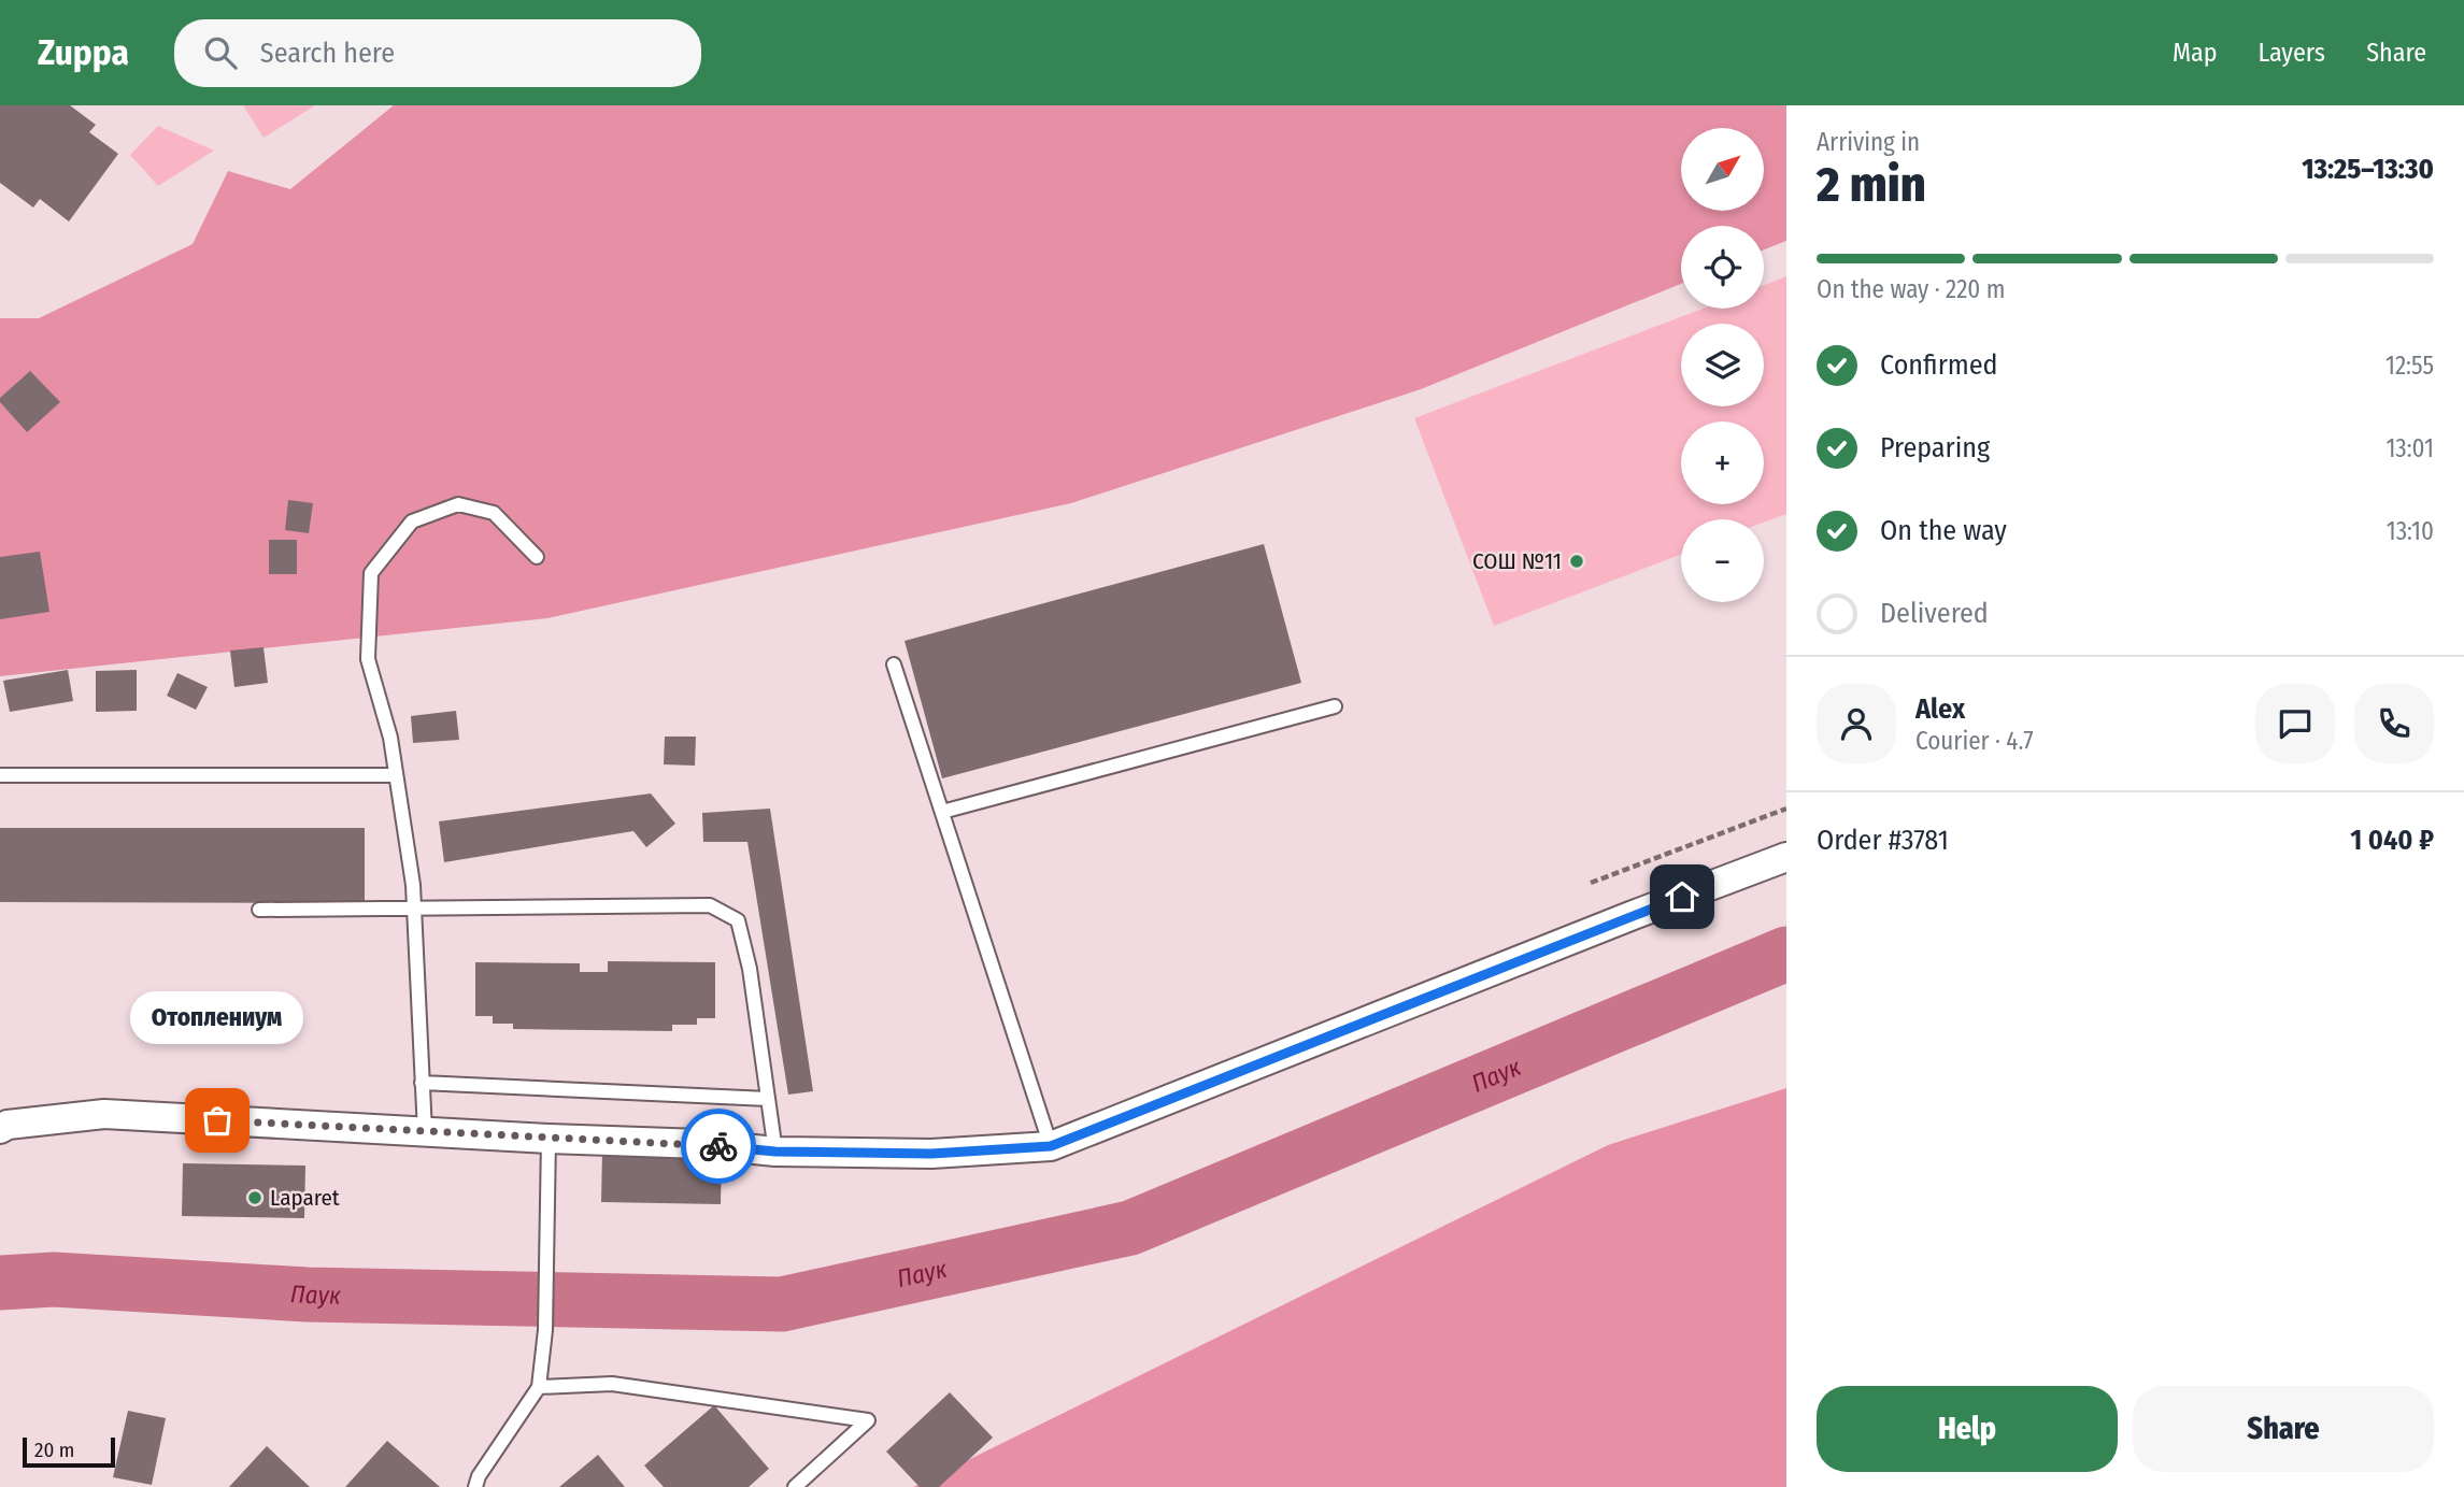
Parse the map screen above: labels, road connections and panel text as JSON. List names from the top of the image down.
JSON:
{
  "water": ["Паук"],
  "places": ["СОШ №11", "Отоплениум", "Laparet"],
  "scale_bar": "20 m",
  "north": "top right",
  "page": {
    "header": "Zuppa",
    "search": "Search here",
    "nav": ["Map", "Layers", "Share"],
    "heading": ["2 min", "Arriving in", "13:25–13:30"],
    "panel": [
      "Alex",
      "Courier · 4.7",
      "Order #3781",
      "1 040 ₽"
    ],
    "map_buttons": ["+", "−"],
    "bar": "On the way · 220 m",
    "list": [
      ["Confirmed", "12:55"],
      ["Preparing", "13:01"],
      ["On the way", "13:10"],
      "Delivered"
    ],
    "bubble": "Отоплениум",
    "buttons": ["Help", "Share"],
    "scale": "20 m"
  }
}
